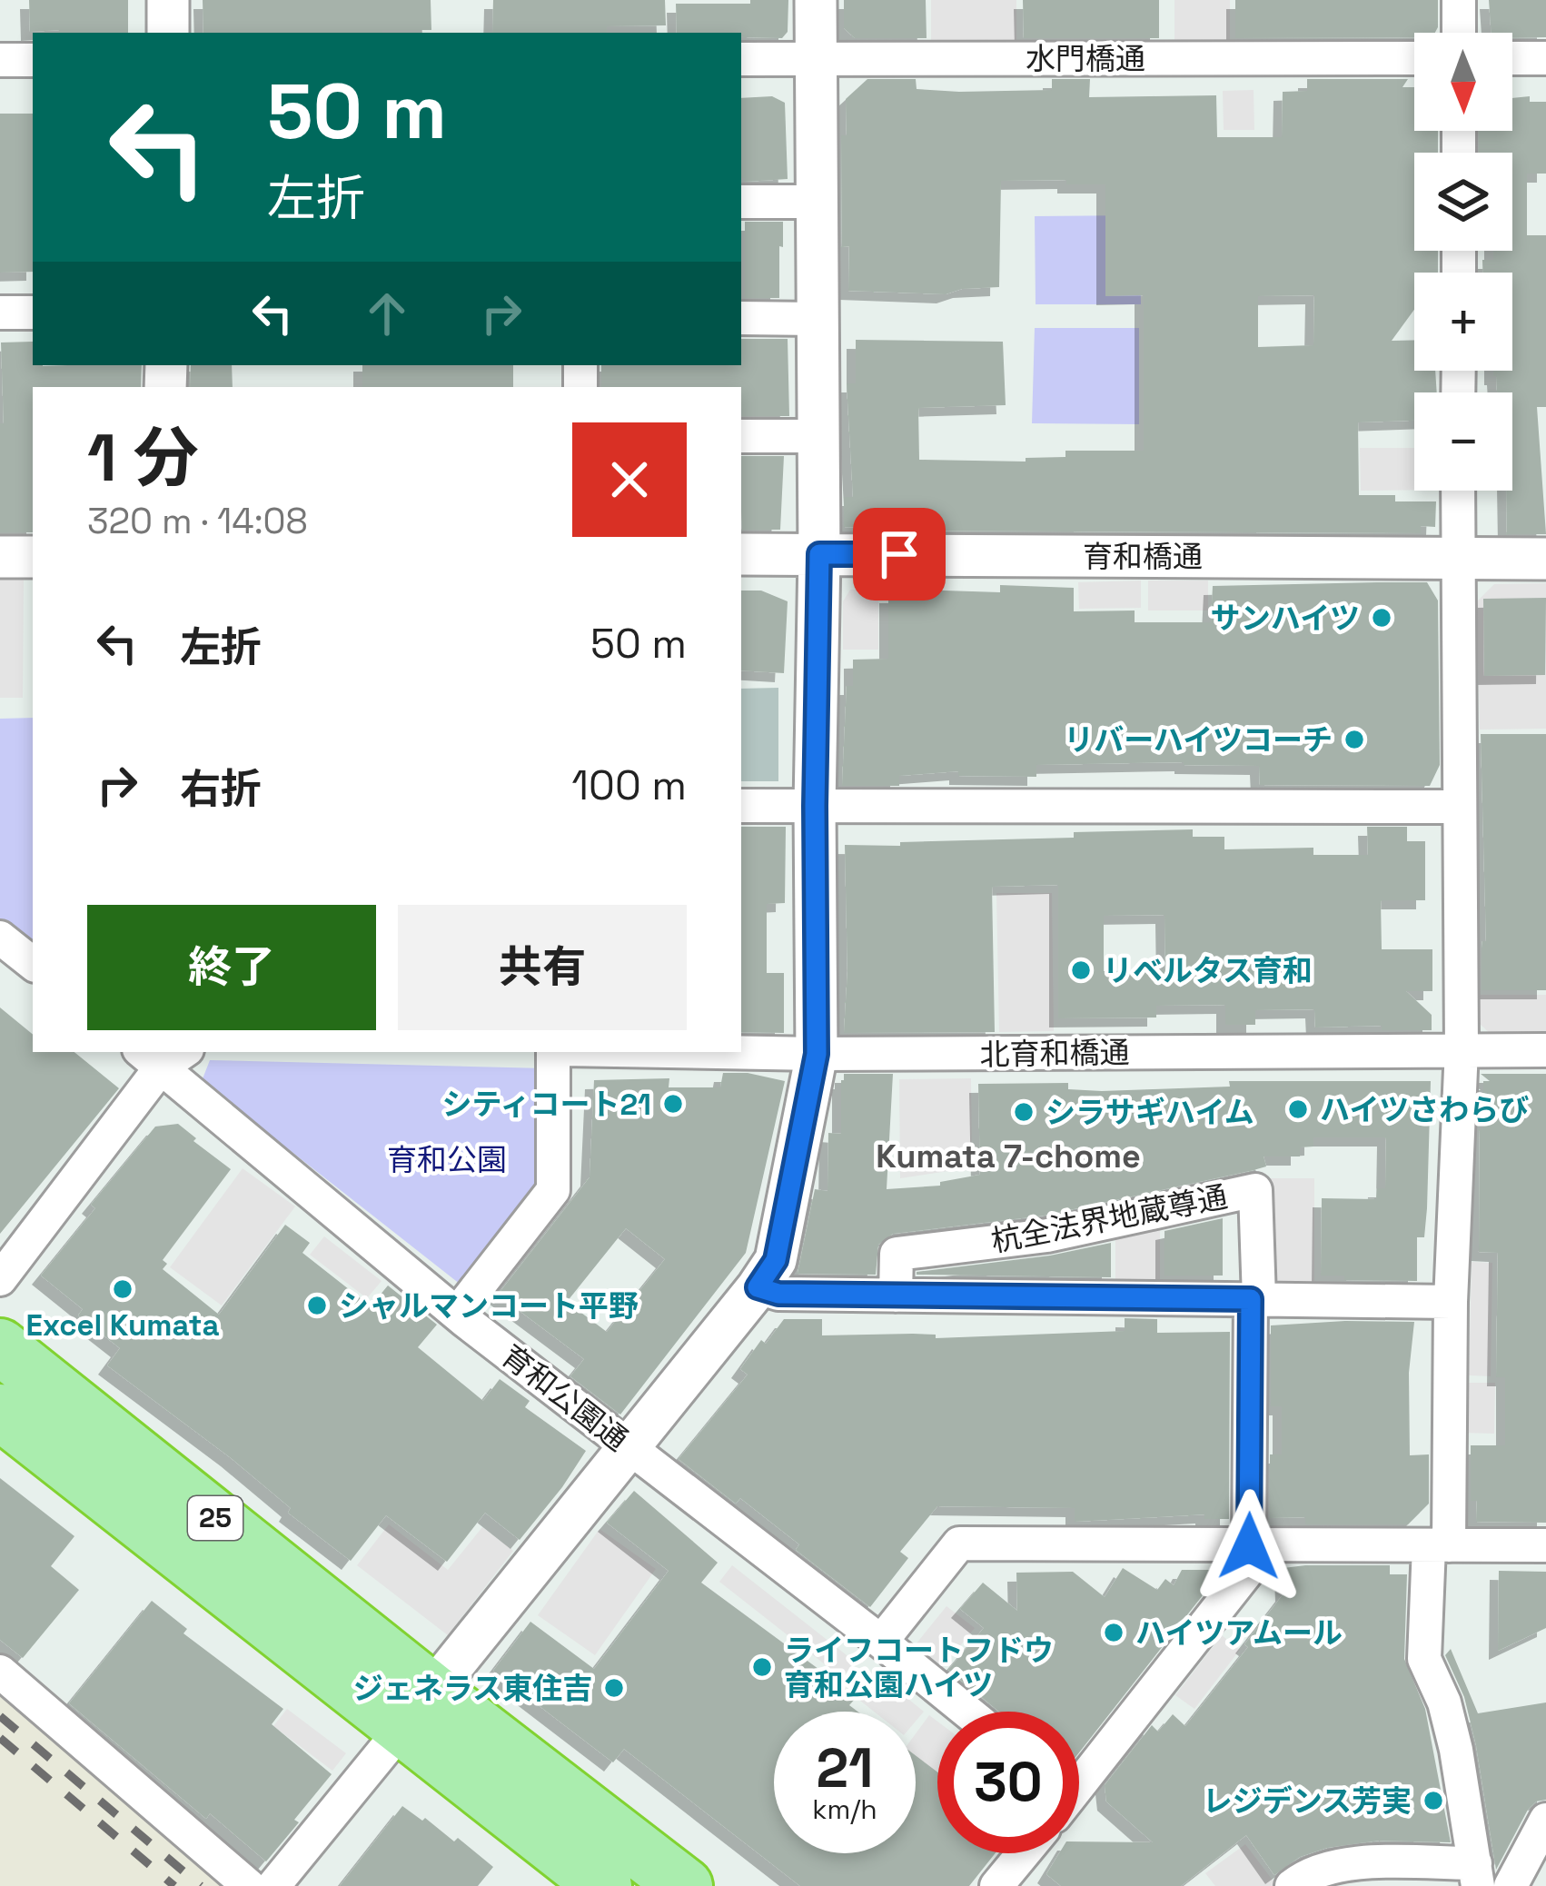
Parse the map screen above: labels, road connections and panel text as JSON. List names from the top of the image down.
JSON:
{
  "streets": {
    "highway": ["25"],
    "street": [
      "水門橋通",
      "育和橋通",
      "北育和橋通",
      "杭全法界地蔵尊通",
      "育和公園通"
    ]
  },
  "districts": ["Kumata 7-chome"],
  "parks": ["育和公園"],
  "places": [
    "サンハイツ",
    "リバーハイツコーチ",
    "リベルタス育和",
    "シティコート21",
    "ハイツさわらび",
    "シラサギハイム",
    "Excel Kumata",
    "シャルマンコート平野",
    "ハイツアムール",
    "ライフコートフドウ 育和公園ハイツ",
    "ジェネラス東住吉",
    "レジデンス芳実"
  ],
  "north": "bottom",
  "page": {
    "map_buttons": ["+", "−"],
    "turn": ["50 m", "左折"],
    "heading": ["1 分", "320 m · 14:08"],
    "list": [
      {
        "name": "左折",
        "value": "50 m"
      },
      {
        "name": "右折",
        "value": "100 m"
      }
    ],
    "buttons": ["終了", "共有"],
    "speed": "21 km/h",
    "limit": "30"
  }
}
